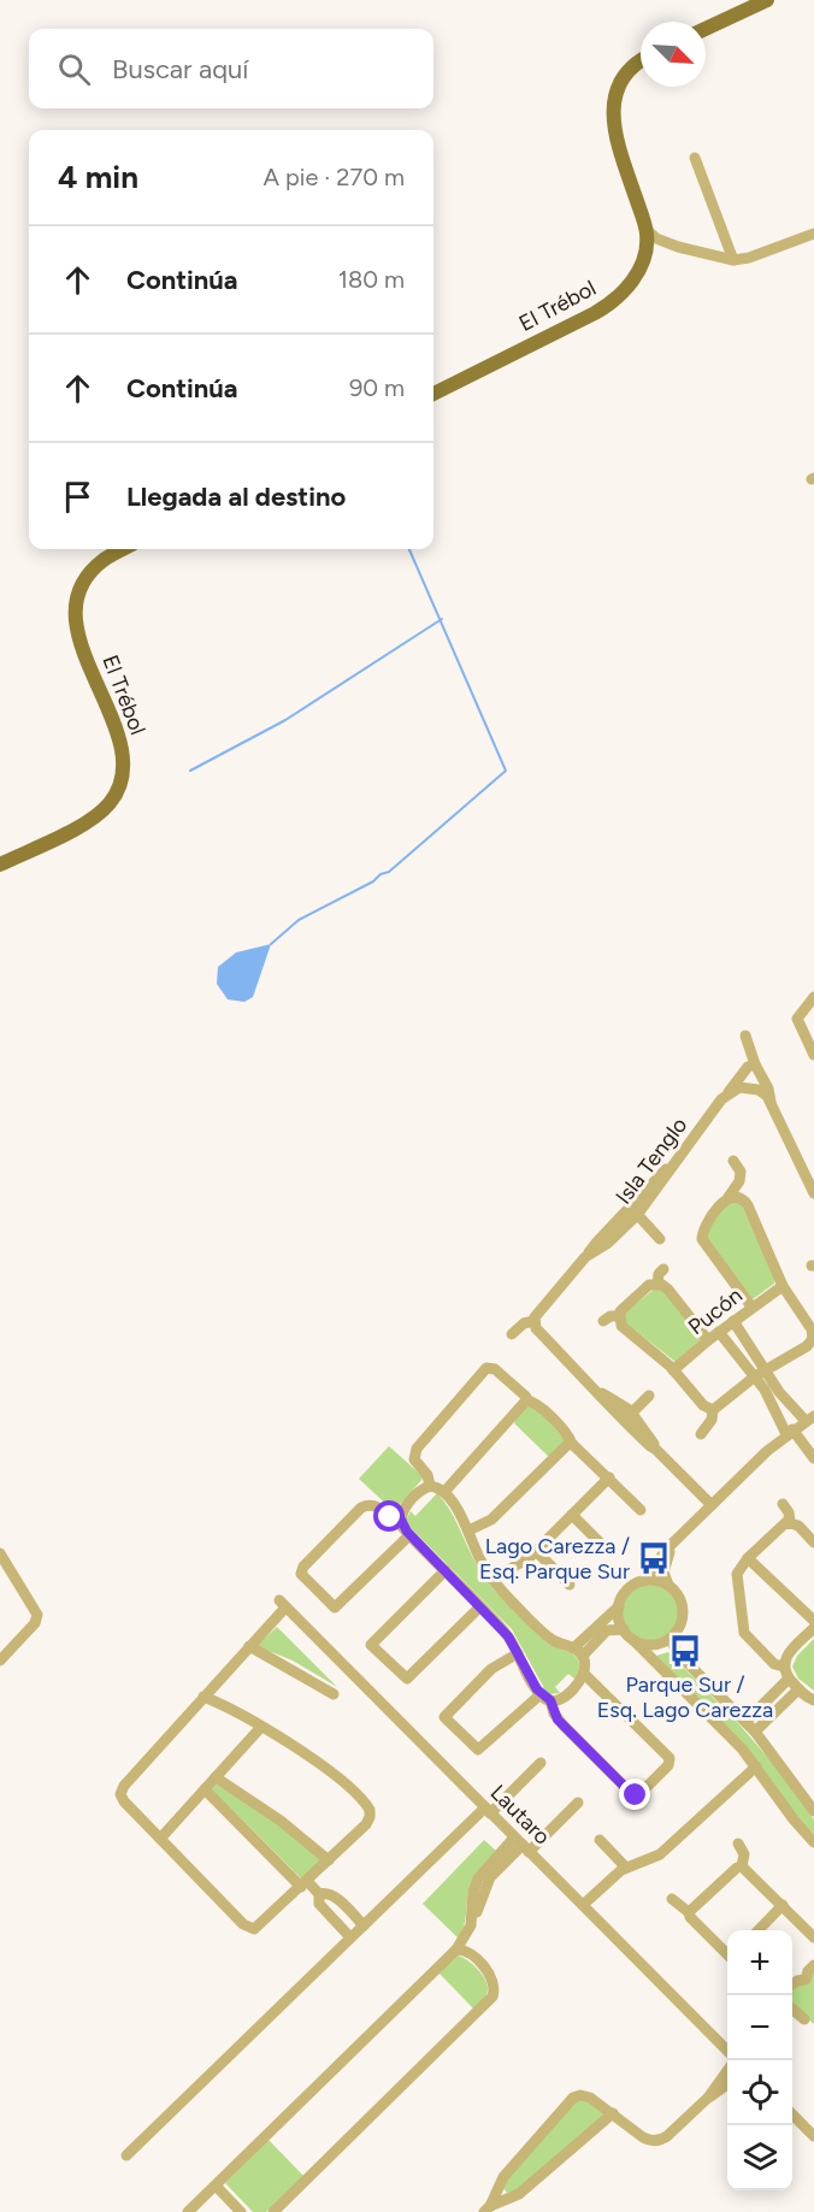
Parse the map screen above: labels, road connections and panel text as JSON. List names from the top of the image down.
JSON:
{
  "streets": {
    "main road": ["El Trébol"],
    "street": ["Isla Tenglo", "Pucón", "Lautaro"]
  },
  "places": {
    "bus stop": ["Lago Carezza / Esq. Parque Sur", "Parque Sur / Esq. Lago Carezza"]
  },
  "north": "bottom right",
  "page": {
    "search": "Buscar aquí",
    "heading": ["4 min", "A pie · 270 m"],
    "list": [
      ["Continúa", "180 m"],
      ["Continúa", "90 m"],
      "Llegada al destino"
    ],
    "map_buttons": ["+", "−"]
  }
}
